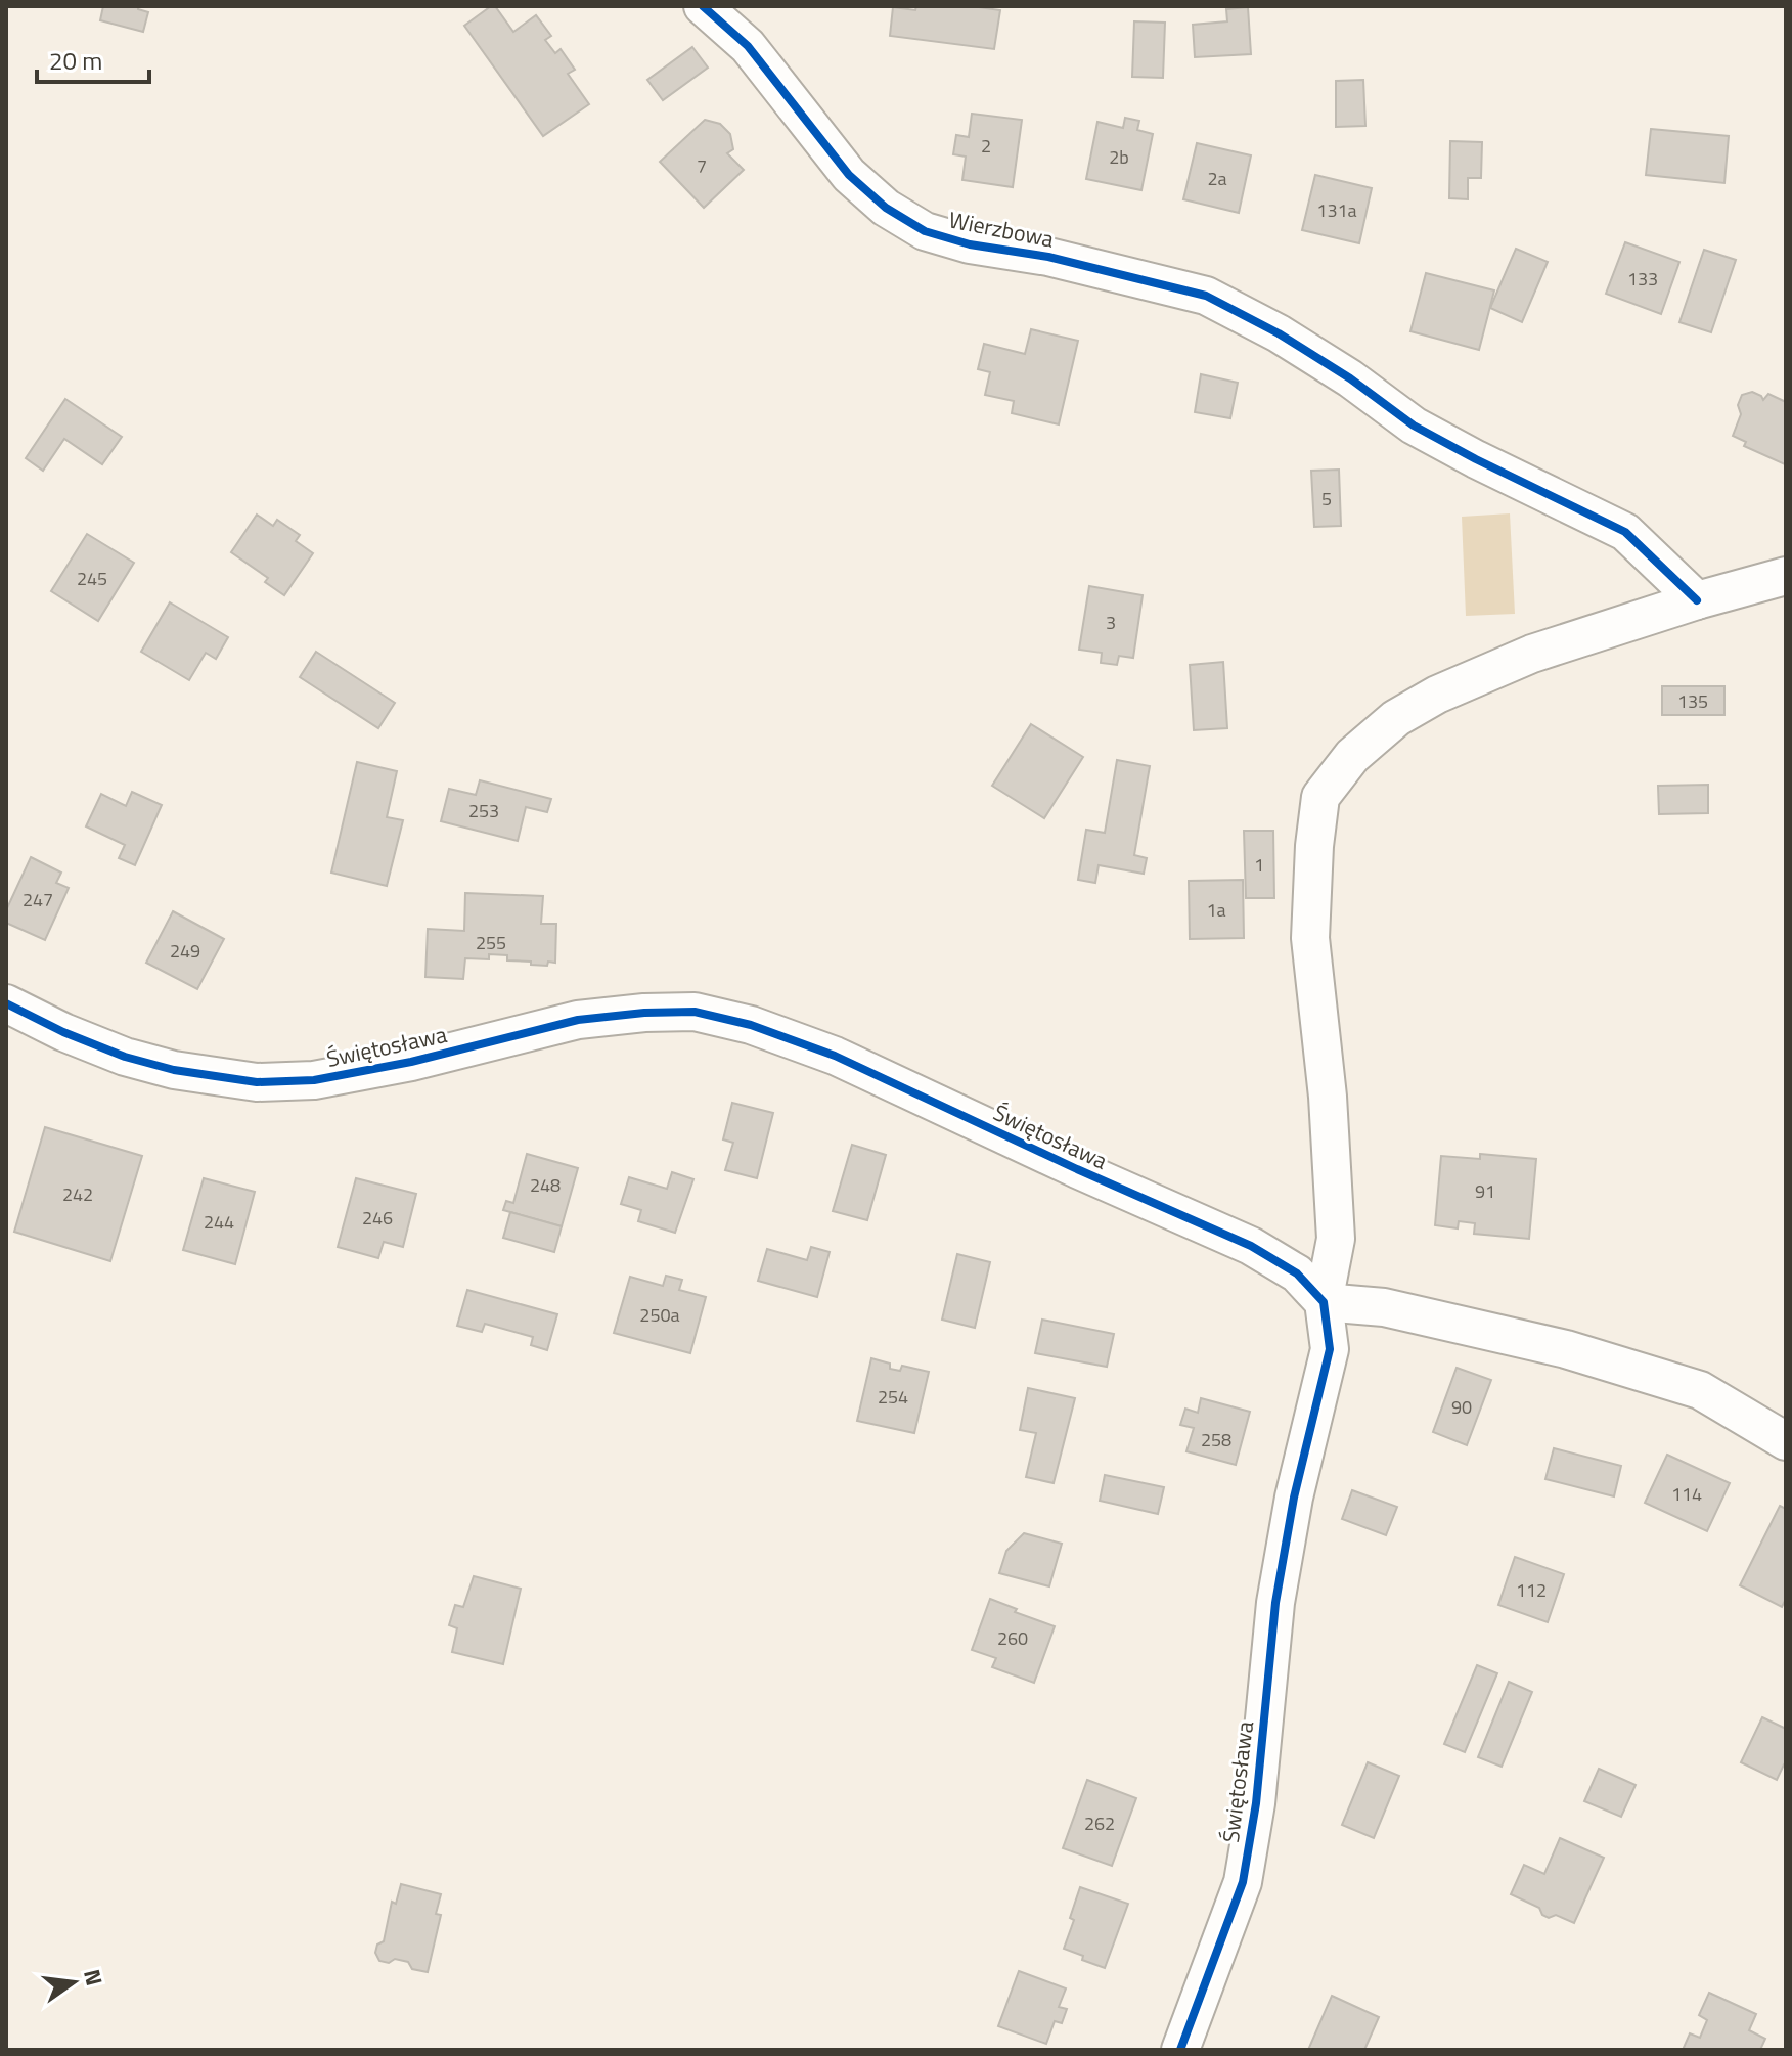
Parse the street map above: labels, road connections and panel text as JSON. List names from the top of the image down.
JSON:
{
  "streets": {
    "street": ["Wierzbowa", "Świętosława"]
  },
  "house_numbers": [
    "2",
    "2b",
    "7",
    "2a",
    "131a",
    "133",
    "5",
    "245",
    "3",
    "135",
    "253",
    "1",
    "247",
    "1a",
    "255",
    "249",
    "248",
    "91",
    "242",
    "246",
    "244",
    "250a",
    "254",
    "90",
    "258",
    "114",
    "112",
    "260",
    "262"
  ],
  "scale_bar": "20 m",
  "north": "right"
}
